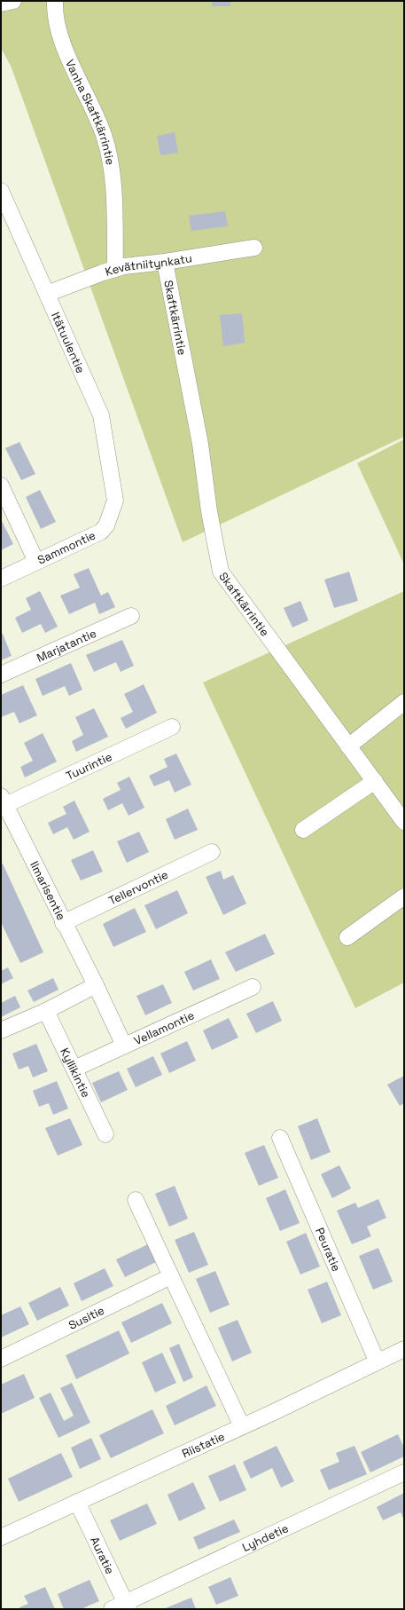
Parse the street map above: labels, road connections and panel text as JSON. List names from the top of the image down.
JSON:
{
  "streets": {
    "street": [
      "Vanha Skaftkärrintie",
      "Kevätniitynkatu",
      "Skaftkärrintie",
      "Itätuulentie",
      "Sammontie",
      "Marjatantie",
      "Tuurintie",
      "Tellervontie",
      "Ilmarisentie",
      "Vellamontie",
      "Kyllikintie",
      "Peuratie",
      "Susitie",
      "Riistatie",
      "Lyhdetie",
      "Auratie"
    ]
  },
  "crossings": [
    ["Vanha Skaftkärrintie", "Kevätniitynkatu"],
    ["Kevätniitynkatu", "Skaftkärrintie"],
    ["Kevätniitynkatu", "Itätuulentie"],
    ["Itätuulentie", "Sammontie"],
    ["Tuurintie", "Ilmarisentie"],
    ["Tellervontie", "Ilmarisentie"],
    ["Ilmarisentie", "Vellamontie"],
    ["Vellamontie", "Kyllikintie"],
    ["Peuratie", "Riistatie"],
    ["Riistatie", "Auratie"],
    ["Lyhdetie", "Auratie"]
  ]
}
